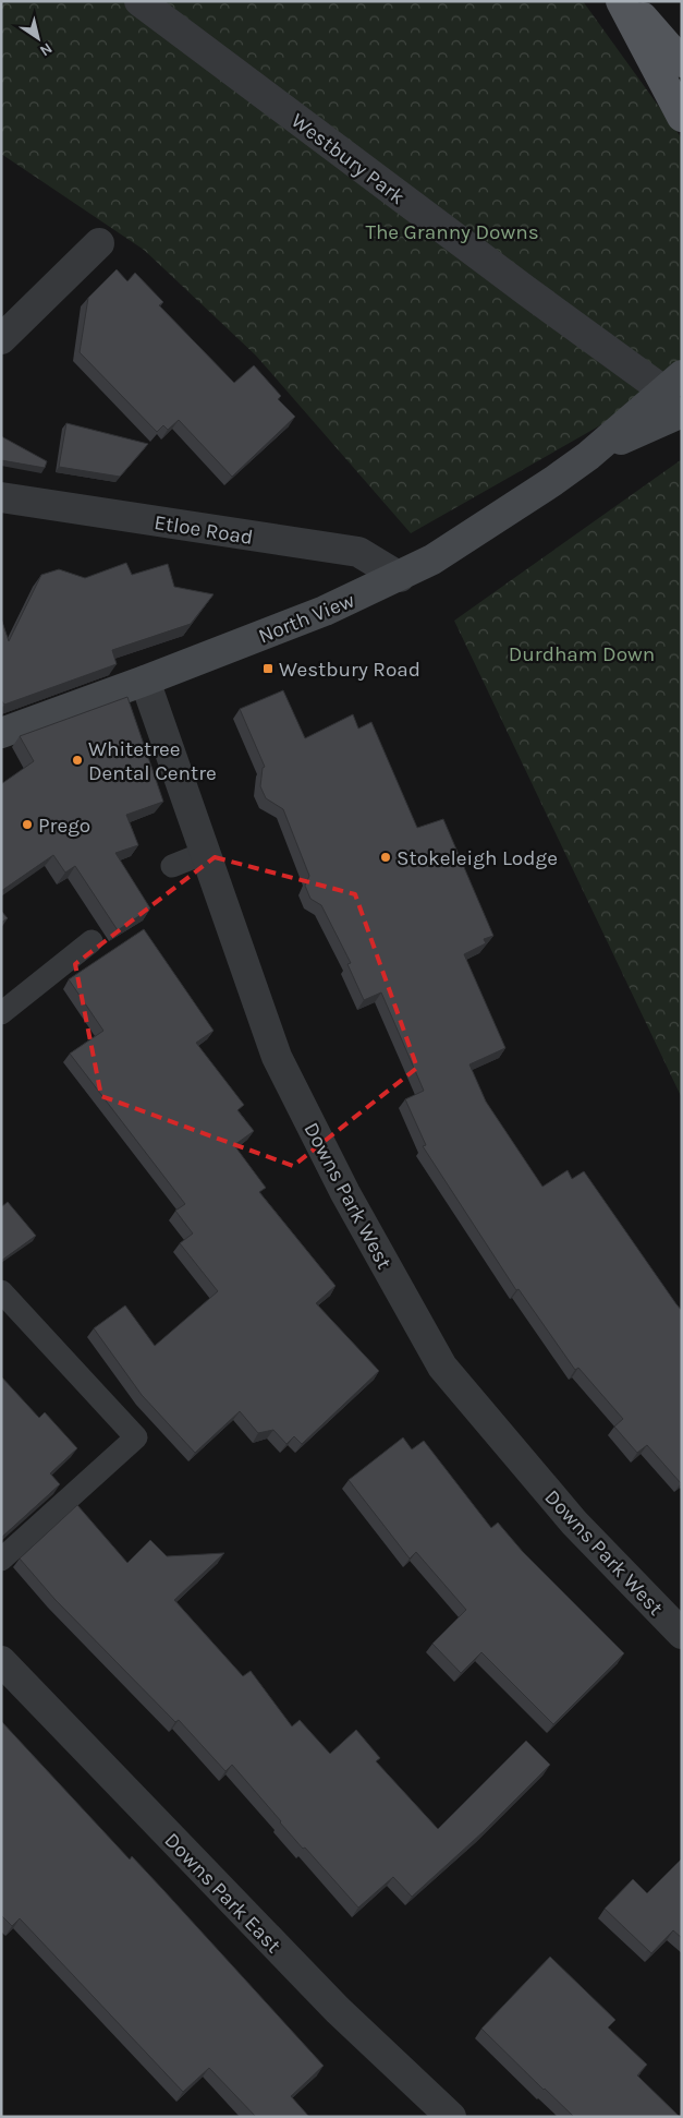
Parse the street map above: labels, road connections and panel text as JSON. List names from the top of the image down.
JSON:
{
  "streets": {
    "main road": ["North View"],
    "street": [
      "Westbury Park",
      "Etloe Road",
      "Downs Park West",
      "Downs Park East"
    ]
  },
  "crossings": [
    ["Westbury Park", "North View"],
    ["Etloe Road", "North View"],
    ["North View", "Downs Park West"]
  ],
  "parks": ["The Granny Downs", "Durdham Down"],
  "places": {
    "transit": ["Westbury Road"],
    "other": ["Whitetree Dental Centre", "Prego", "Stokeleigh Lodge"]
  },
  "north": "bottom right"
}
